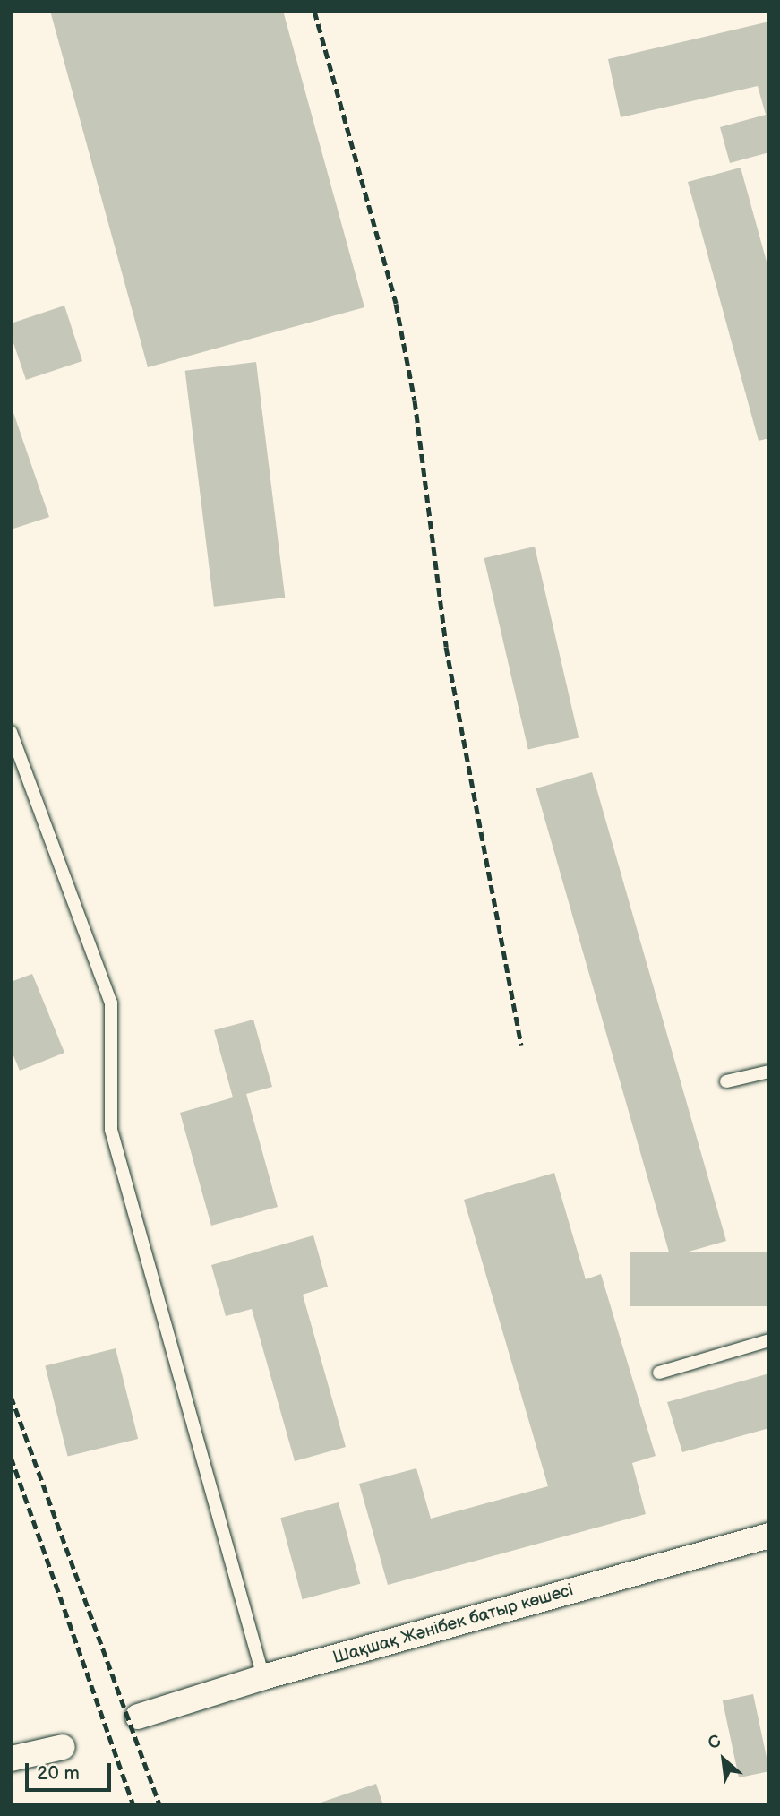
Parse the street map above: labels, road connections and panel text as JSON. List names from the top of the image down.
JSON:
{
  "streets": {
    "street": ["Шақшақ Жәнібек батыр көшесі"]
  },
  "scale_bar": "20 m",
  "north": "top left"
}
